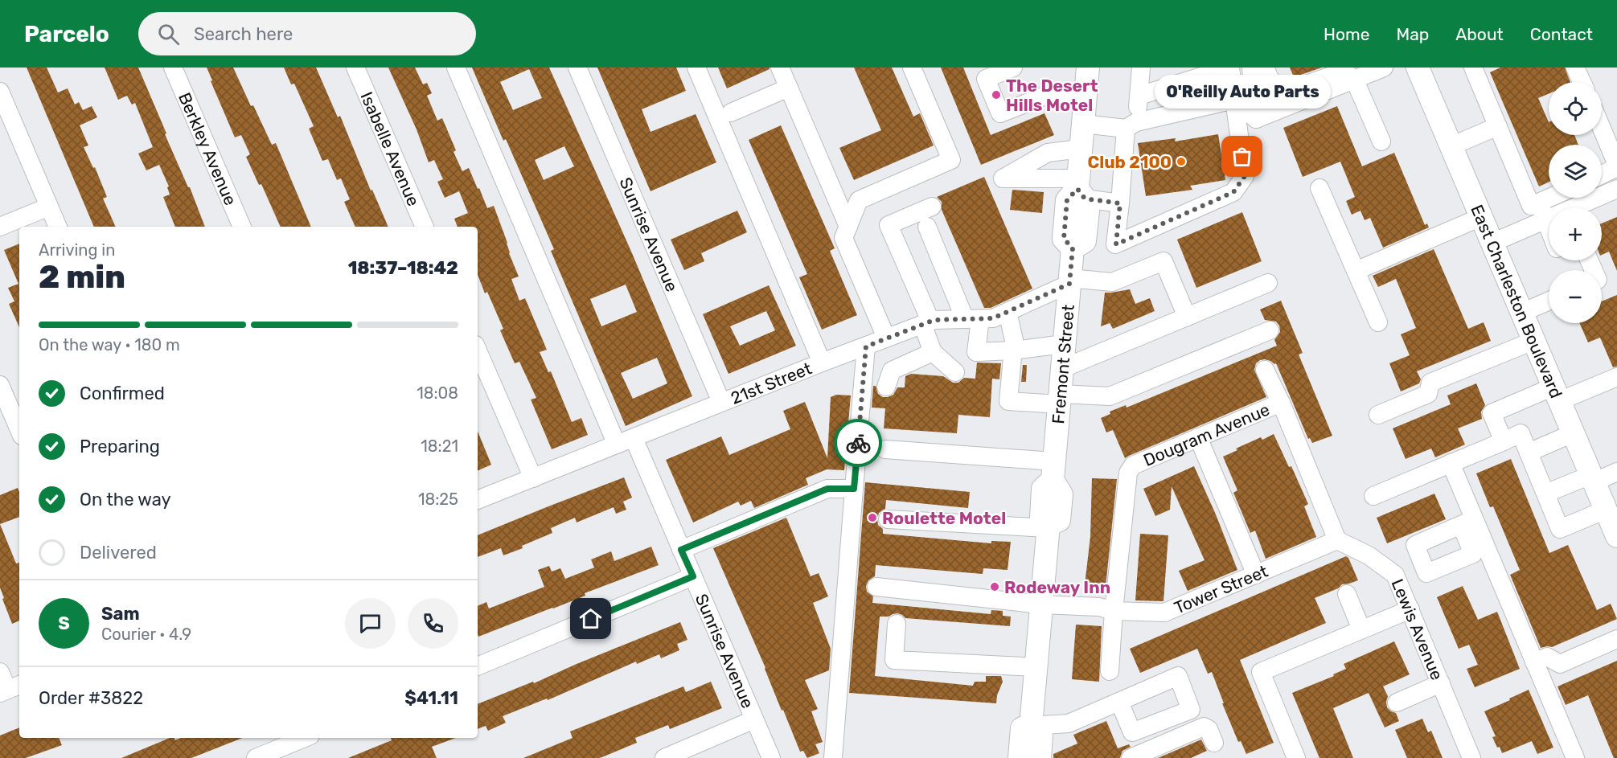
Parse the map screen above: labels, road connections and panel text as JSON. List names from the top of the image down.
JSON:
{
  "streets": {
    "main road": ["East Charleston Boulevard", "Fremont Street"],
    "street": [
      "Berkley Avenue",
      "Isabelle Avenue",
      "Sunrise Avenue",
      "21st Street",
      "Dougram Avenue",
      "Tower Street",
      "Lewis Avenue"
    ]
  },
  "crossings": [
    ["Sunrise Avenue", "21st Street"],
    ["Fremont Street", "21st Street"],
    ["Fremont Street", "Tower Street"],
    ["Dougram Avenue", "Tower Street"],
    ["Tower Street", "Lewis Avenue"]
  ],
  "places": [
    "The Desert Hills Motel",
    "O'Reilly Auto Parts",
    "Club 2100",
    "Roulette Motel",
    "Rodeway Inn"
  ],
  "page": {
    "header": "Parcelo",
    "search": "Search here",
    "nav": [
      "Home",
      "Map",
      "About",
      "Contact"
    ],
    "bubble": "O'Reilly Auto Parts",
    "map_buttons": ["+", "−"],
    "heading": ["2 min", "Arriving in", "18:37–18:42"],
    "panel": [
      "Sam",
      "Courier · 4.9",
      "Order #3822",
      "$41.11"
    ],
    "bar": "On the way · 180 m",
    "list": [
      ["Confirmed", "18:08"],
      ["Preparing", "18:21"],
      ["On the way", "18:25"],
      "Delivered"
    ],
    "round": "S"
  }
}
